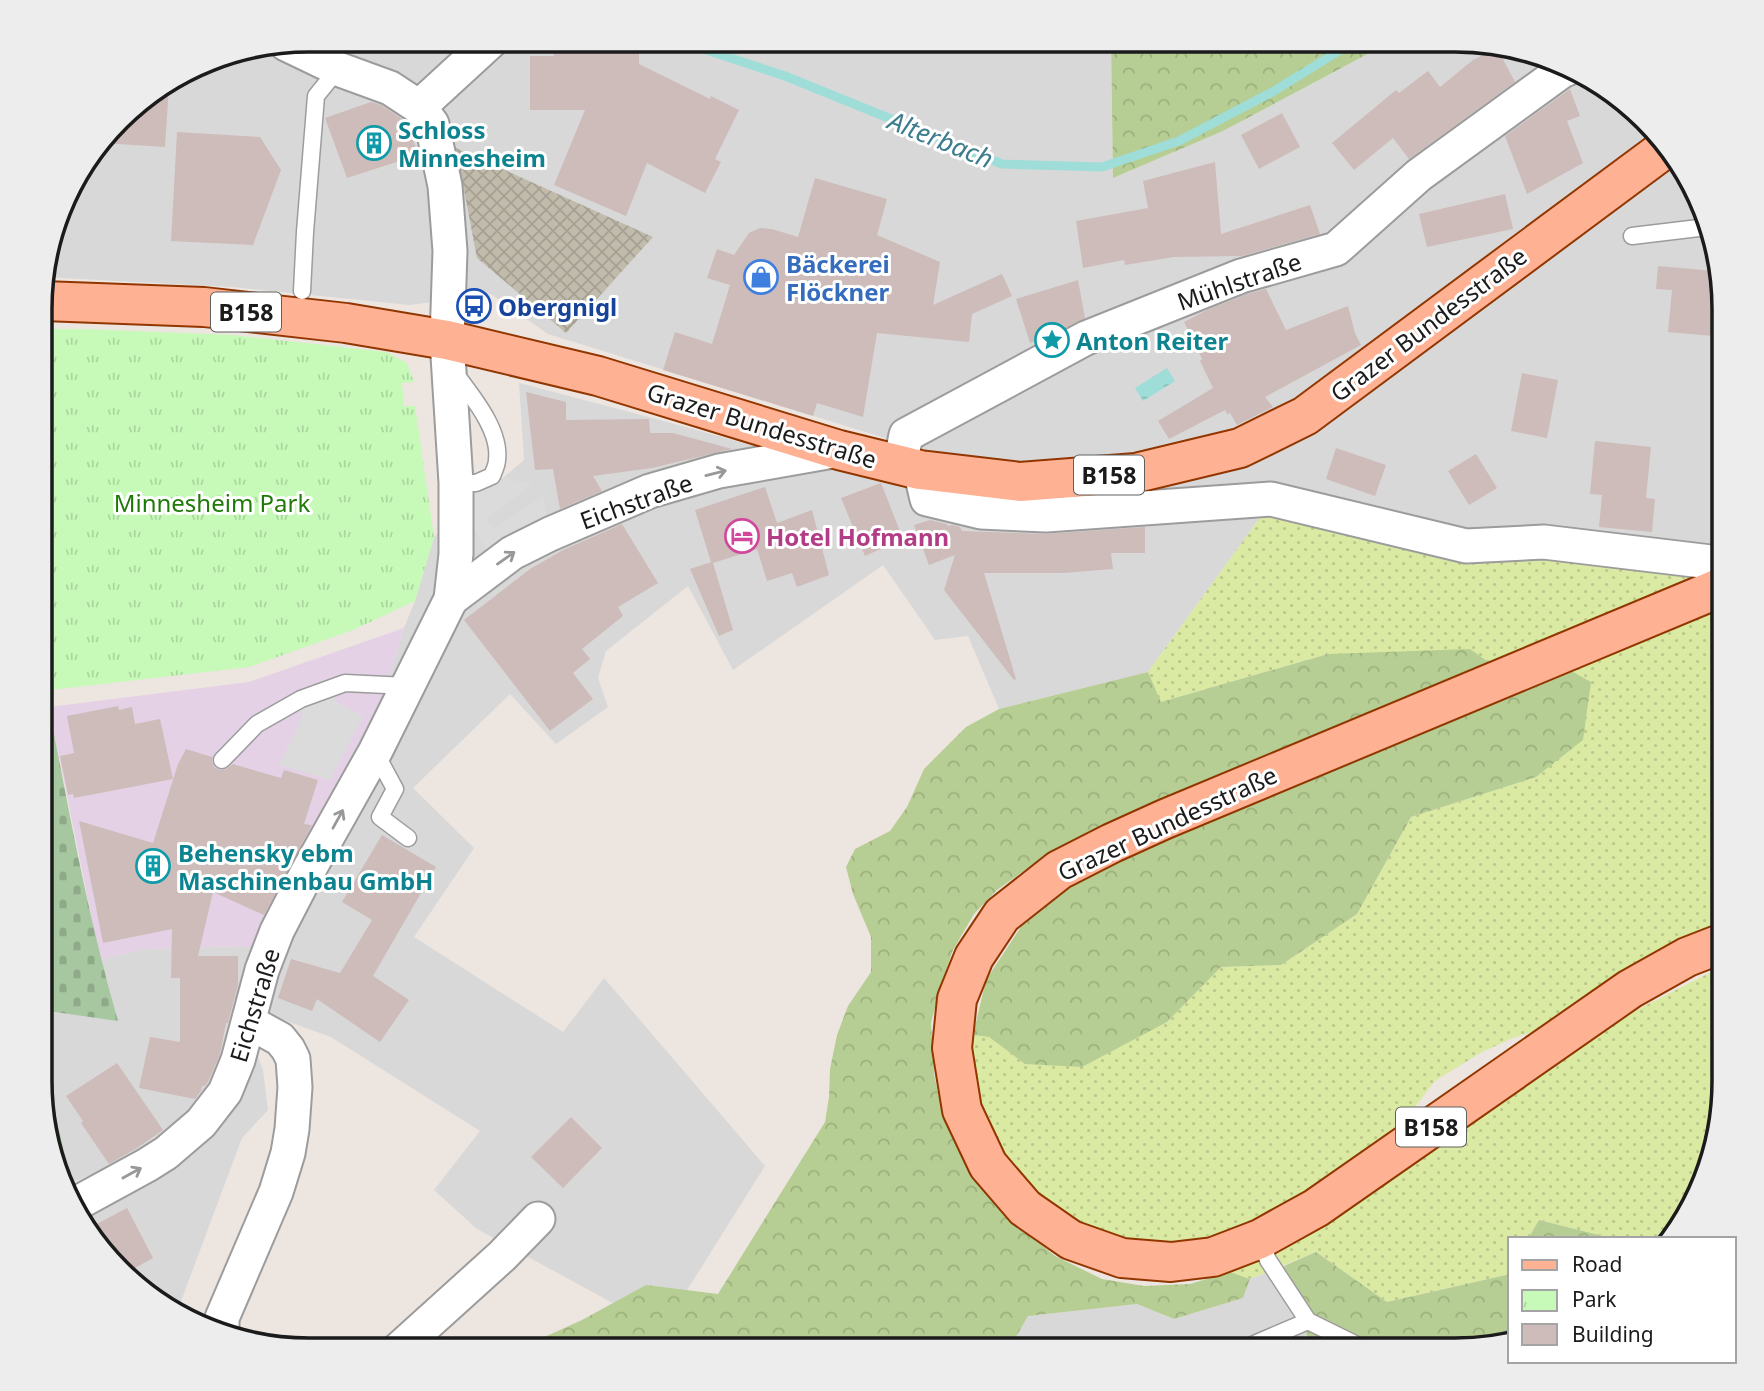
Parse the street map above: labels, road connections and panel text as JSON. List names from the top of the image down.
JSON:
{
  "streets": {
    "main road": ["B158", "Grazer Bundesstraße"],
    "street": ["Mühlstraße", "Eichstraße"]
  },
  "crossings": [
    ["Mühlstraße", "Grazer Bundesstraße"],
    ["B158", "Grazer Bundesstraße"],
    ["B158", "Eichstraße"],
    ["Grazer Bundesstraße", "Eichstraße"]
  ],
  "one_way": ["Eichstraße"],
  "water": ["Alterbach"],
  "parks": ["Minnesheim Park"],
  "places": {
    "building": ["Schloss Minnesheim", "Behensky ebm Maschinenbau GmbH"],
    "shop": ["Bäckerei Flöckner"],
    "bus stop": ["Obergnigl"],
    "place": ["Anton Reiter"],
    "hotel": ["Hotel Hofmann"]
  },
  "legend": ["Road", "Park", "Building"]
}
